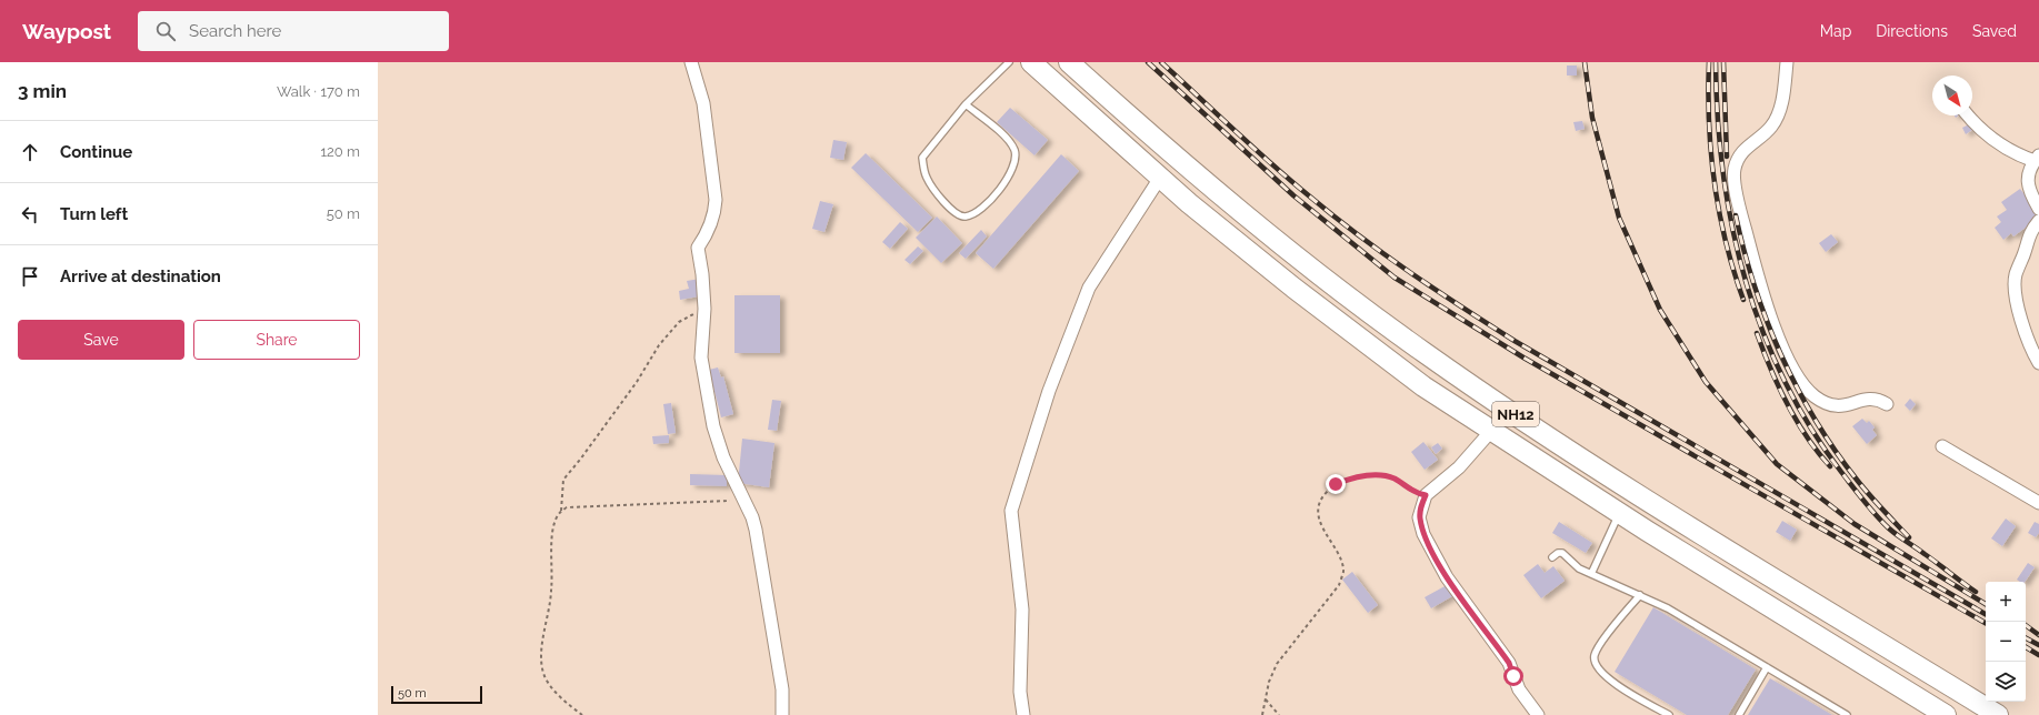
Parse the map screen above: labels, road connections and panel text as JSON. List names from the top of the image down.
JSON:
{
  "streets": {
    "highway": ["NH12"]
  },
  "scale_bar": "50 m",
  "north": "bottom right",
  "page": {
    "header": "Waypost",
    "search": "Search here",
    "nav": ["Map", "Directions", "Saved"],
    "heading": ["3 min", "Walk · 170 m"],
    "list": [
      ["Continue", "120 m"],
      ["Turn left", "50 m"],
      "Arrive at destination"
    ],
    "buttons": ["Save", "Share"],
    "map_buttons": ["+", "−"],
    "scale": "50 m"
  }
}
